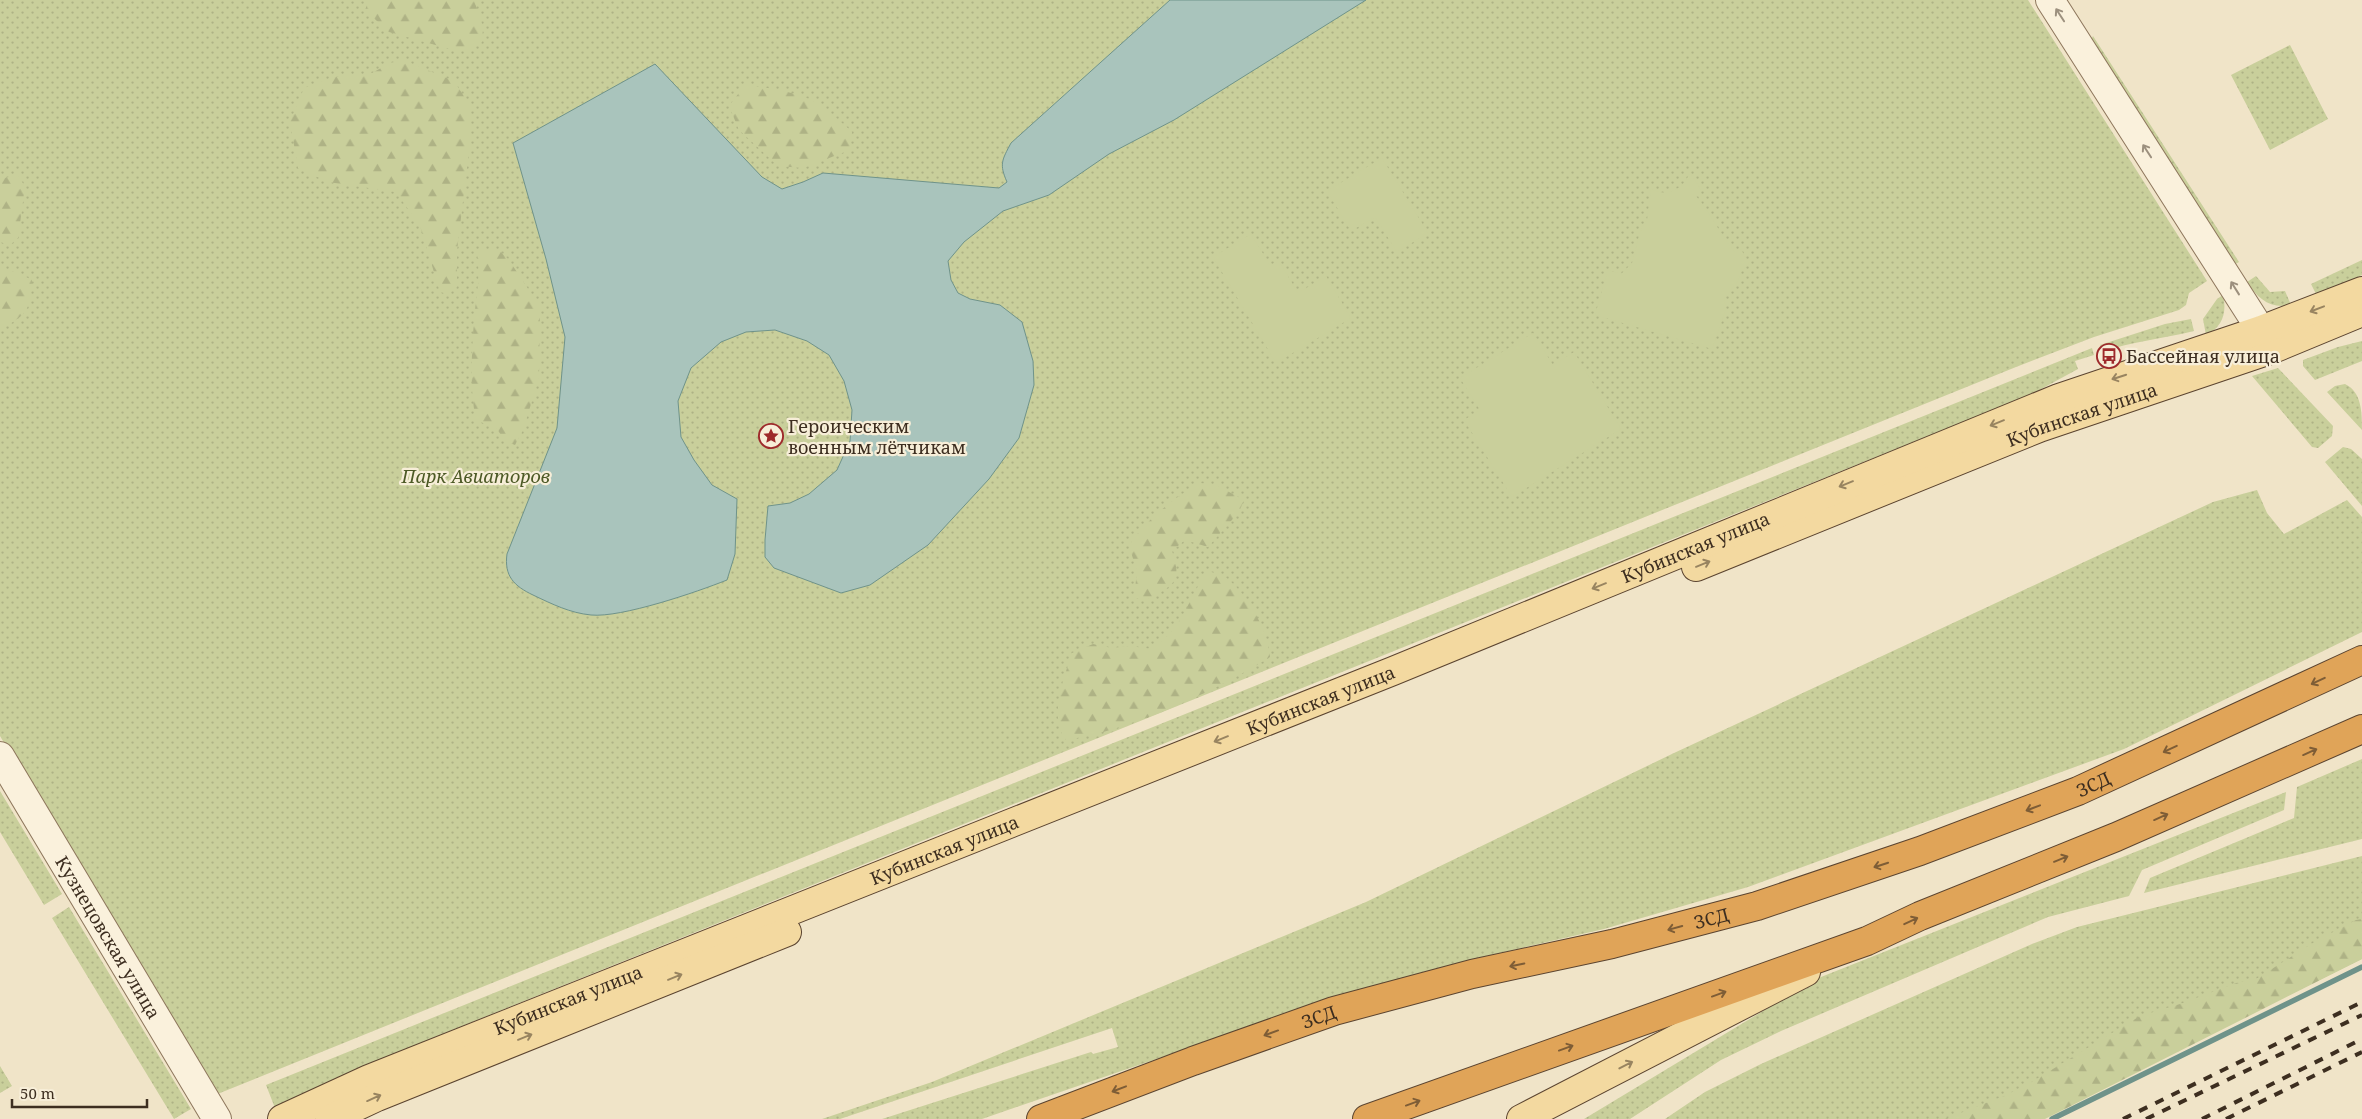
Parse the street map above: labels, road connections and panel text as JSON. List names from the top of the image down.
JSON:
{
  "streets": {
    "highway": ["ЗСД"],
    "main road": ["Кубинская улица"],
    "street": ["Кузнецовская улица"]
  },
  "parks": ["Парк Авиаторов"],
  "places": {
    "bus stop": ["Бассейная улица"],
    "place": ["Героическим военным лётчикам"]
  },
  "scale_bar": "50 m"
}
